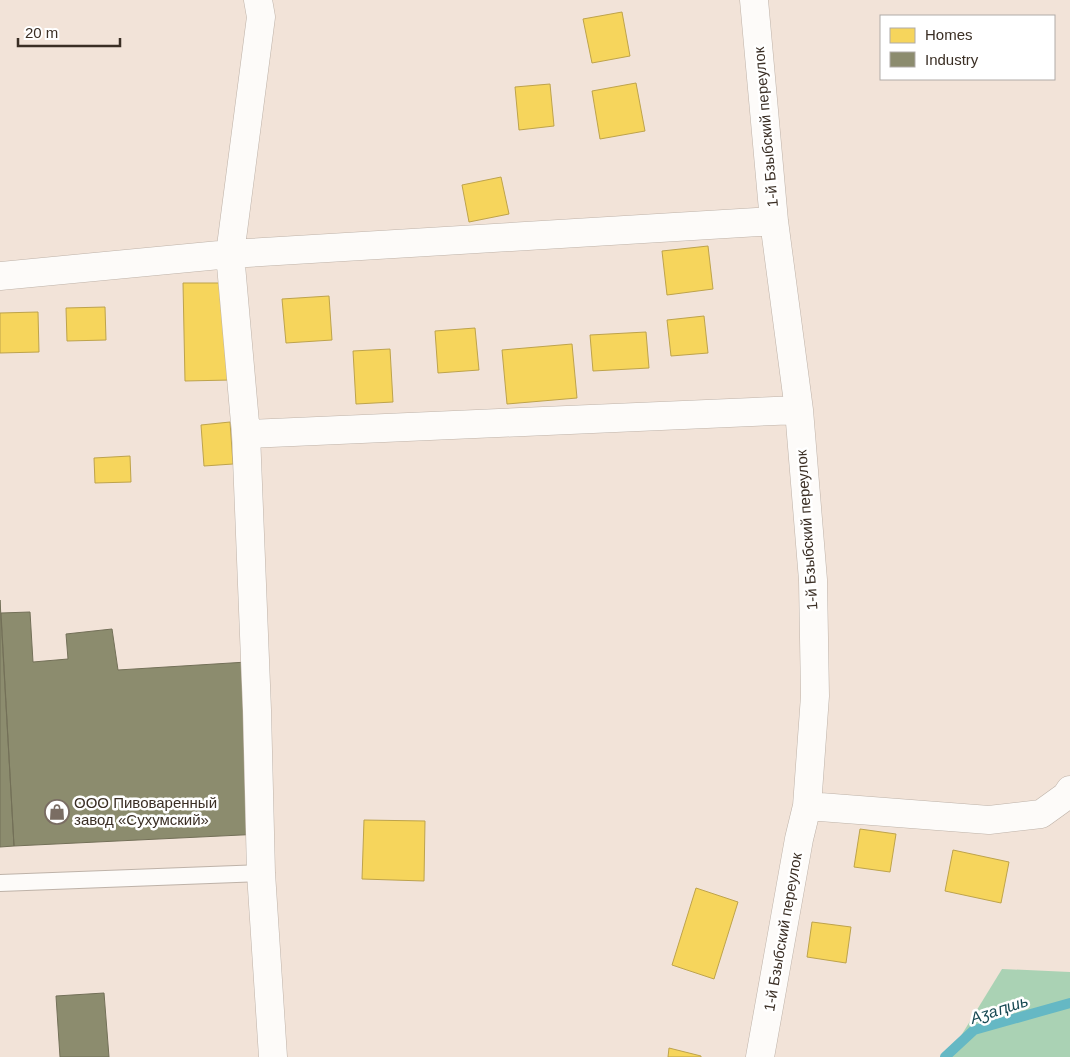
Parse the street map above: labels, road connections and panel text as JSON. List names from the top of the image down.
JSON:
{
  "streets": {
    "street": ["1-й Бзыбский переулок"]
  },
  "water": ["Аӡаԥшь"],
  "places": {
    "shop": ["ООО Пивоваренный завод «Сухумский»"]
  },
  "legend": ["Homes", "Industry"],
  "scale_bar": "20 m"
}
